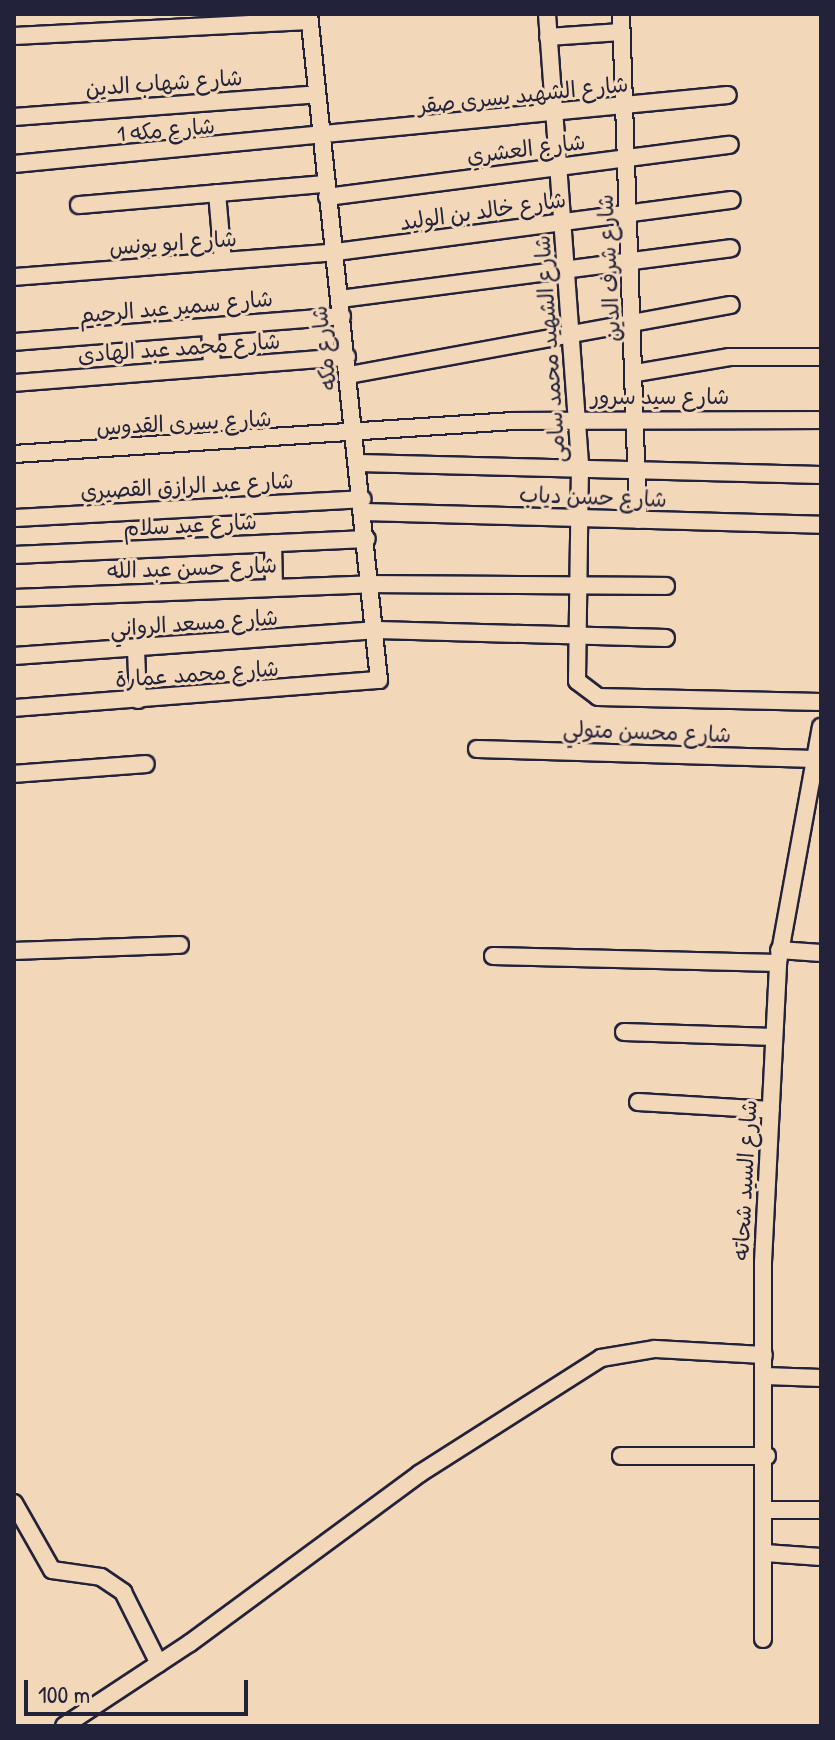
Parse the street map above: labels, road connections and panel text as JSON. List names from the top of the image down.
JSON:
{
  "streets": {
    "street": [
      "شارع شهاب الدين",
      "شارع الشهيد يسرى صقر",
      "شارع مكه 1",
      "شارع العشري",
      "شارع خالد بن الوليد",
      "شارع ابو يونس",
      "شارع شرف الدين",
      "شارع سمير عبد الرحيم",
      "شارع محمد عبد الهادى",
      "شارع مكه",
      "شارع الشهيد محمد سامى",
      "شارع سيد سرور",
      "شارع يسرى القدوس",
      "شارع عبد الرازق القصيري",
      "شارع حسن دياب",
      "شارع عيد سلام",
      "شارع حسن عبد الله",
      "شارع مسعد الرواني",
      "شارع محمد عمارة",
      "شارع محسن متولي",
      "شارع السيد شحاته"
    ]
  },
  "crossings": [
    ["شارع شهاب الدين", "شارع مكه"],
    ["شارع الشهيد يسرى صقر", "شارع مكه 1"],
    ["شارع الشهيد يسرى صقر", "شارع شرف الدين"],
    ["شارع الشهيد يسرى صقر", "شارع مكه"],
    ["شارع الشهيد يسرى صقر", "شارع الشهيد محمد سامى"],
    ["شارع مكه 1", "شارع مكه"],
    ["شارع العشري", "شارع شرف الدين"],
    ["شارع العشري", "شارع مكه"],
    ["شارع العشري", "شارع الشهيد محمد سامى"],
    ["شارع خالد بن الوليد", "شارع ابو يونس"],
    ["شارع خالد بن الوليد", "شارع شرف الدين"],
    ["شارع خالد بن الوليد", "شارع مكه"],
    ["شارع خالد بن الوليد", "شارع الشهيد محمد سامى"],
    ["شارع ابو يونس", "شارع مكه"],
    ["شارع شرف الدين", "شارع سمير عبد الرحيم"],
    ["شارع شرف الدين", "شارع سيد سرور"],
    ["شارع شرف الدين", "شارع حسن دياب"],
    ["شارع سمير عبد الرحيم", "شارع مكه"],
    ["شارع سمير عبد الرحيم", "شارع الشهيد محمد سامى"],
    ["شارع محمد عبد الهادى", "شارع مكه"],
    ["شارع مكه", "شارع سيد سرور"],
    ["شارع مكه", "شارع يسرى القدوس"],
    ["شارع مكه", "شارع عبد الرازق القصيري"],
    ["شارع مكه", "شارع حسن دياب"],
    ["شارع مكه", "شارع عيد سلام"],
    ["شارع مكه", "شارع حسن عبد الله"],
    ["شارع مكه", "شارع مسعد الرواني"],
    ["شارع مكه", "شارع محمد عمارة"],
    ["شارع الشهيد محمد سامى", "شارع سيد سرور"],
    ["شارع الشهيد محمد سامى", "شارع حسن دياب"],
    ["شارع الشهيد محمد سامى", "شارع حسن عبد الله"],
    ["شارع الشهيد محمد سامى", "شارع مسعد الرواني"],
    ["شارع سيد سرور", "شارع يسرى القدوس"],
    ["شارع عبد الرازق القصيري", "شارع حسن دياب"],
    ["شارع محسن متولي", "شارع السيد شحاته"]
  ],
  "scale_bar": "100 m"
}
